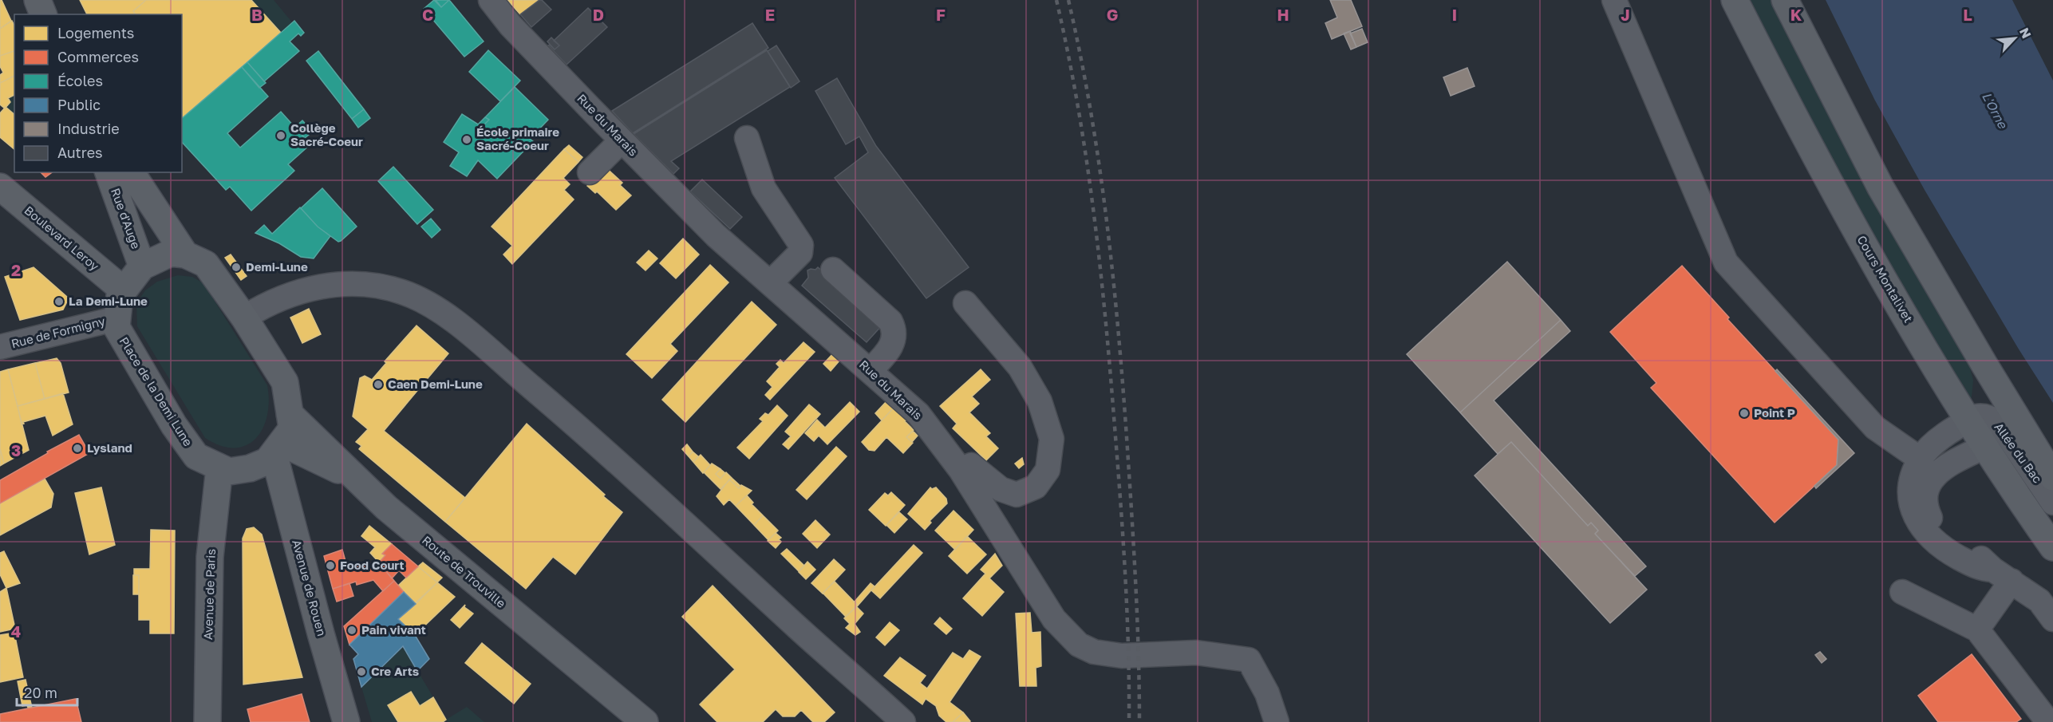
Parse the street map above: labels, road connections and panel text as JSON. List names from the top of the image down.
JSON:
{
  "streets": {
    "main road": [
      "Rue d'Auge",
      "Boulevard Leroy",
      "Cours Montalivet",
      "Place de la Demi Lune",
      "Route de Trouville",
      "Avenue de Rouen",
      "Avenue de Paris"
    ],
    "street": ["Rue du Marais", "Rue de Formigny", "Allée du Bac"]
  },
  "crossings": [
    ["Rue d'Auge", "Place de la Demi Lune"],
    ["Boulevard Leroy", "Place de la Demi Lune"],
    ["Cours Montalivet", "Allée du Bac"],
    ["Rue de Formigny", "Place de la Demi Lune"],
    ["Place de la Demi Lune", "Route de Trouville"],
    ["Place de la Demi Lune", "Avenue de Rouen"],
    ["Place de la Demi Lune", "Avenue de Paris"]
  ],
  "water": ["L'Orne"],
  "places": [
    "Collège Sacré-Coeur",
    "École primaire Sacré-Coeur",
    "Demi-Lune",
    "La Demi-Lune",
    "Caen Demi-Lune",
    "Point P",
    "Lysland",
    "Food Court",
    "Pain vivant",
    "Cre Arts"
  ],
  "legend": [
    "Logements",
    "Commerces",
    "Écoles",
    "Public",
    "Industrie",
    "Autres"
  ],
  "scale_bar": "20 m",
  "north": "top right",
  "grid": {
    "columns": [
      "B",
      "C",
      "D",
      "E",
      "F",
      "G",
      "H",
      "I",
      "J",
      "K",
      "L"
    ],
    "rows": ["2", "3", "4"]
  }
}
